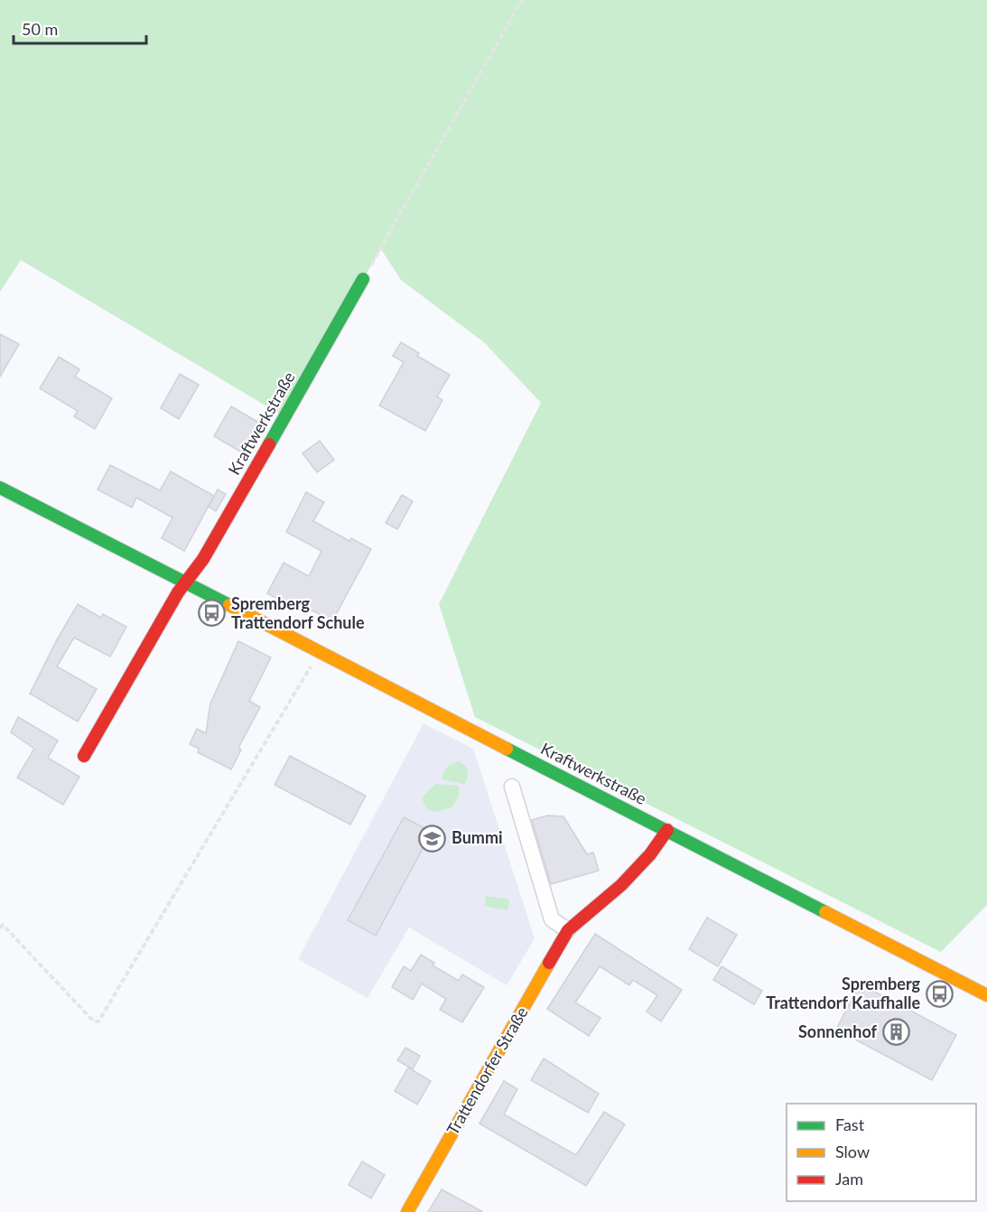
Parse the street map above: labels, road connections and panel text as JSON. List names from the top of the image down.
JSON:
{
  "streets": {
    "main road": ["Kraftwerkstraße", "Trattendorfer Straße"]
  },
  "crossings": [
    ["Kraftwerkstraße", "Trattendorfer Straße"]
  ],
  "places": {
    "bus stop": ["Spremberg Trattendorf Schule", "Spremberg Trattendorf Kaufhalle"],
    "school or university": ["Bummi"],
    "building": ["Sonnenhof"]
  },
  "legend": ["Fast", "Slow", "Jam"],
  "scale_bar": "50 m"
}
